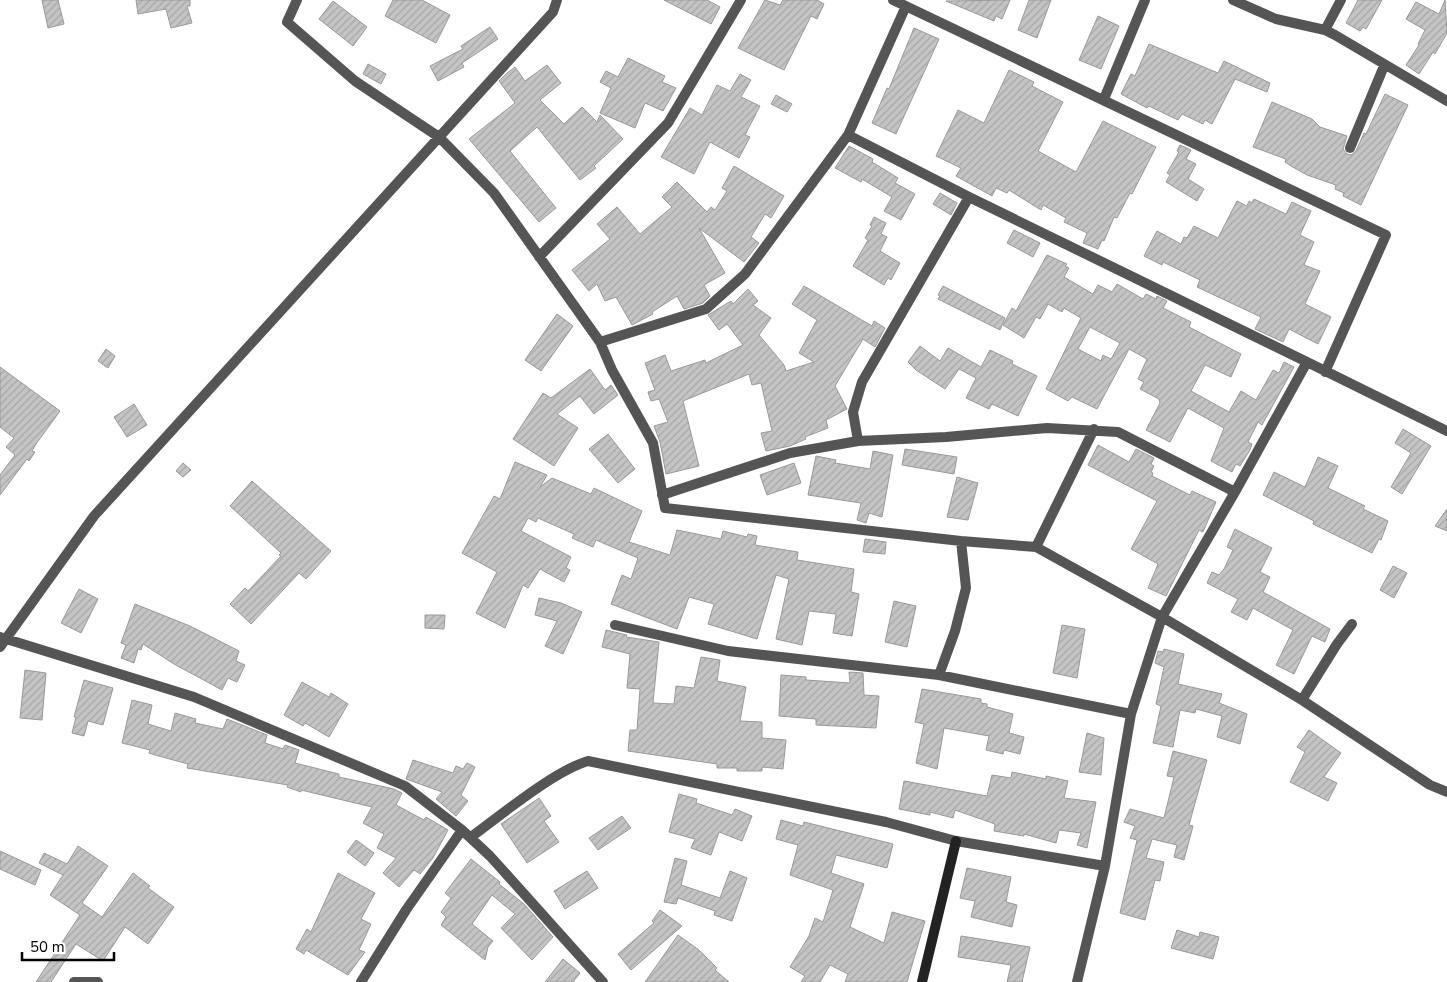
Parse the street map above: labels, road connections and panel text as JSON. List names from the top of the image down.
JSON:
{
  "scale_bar": "50 m"
}
